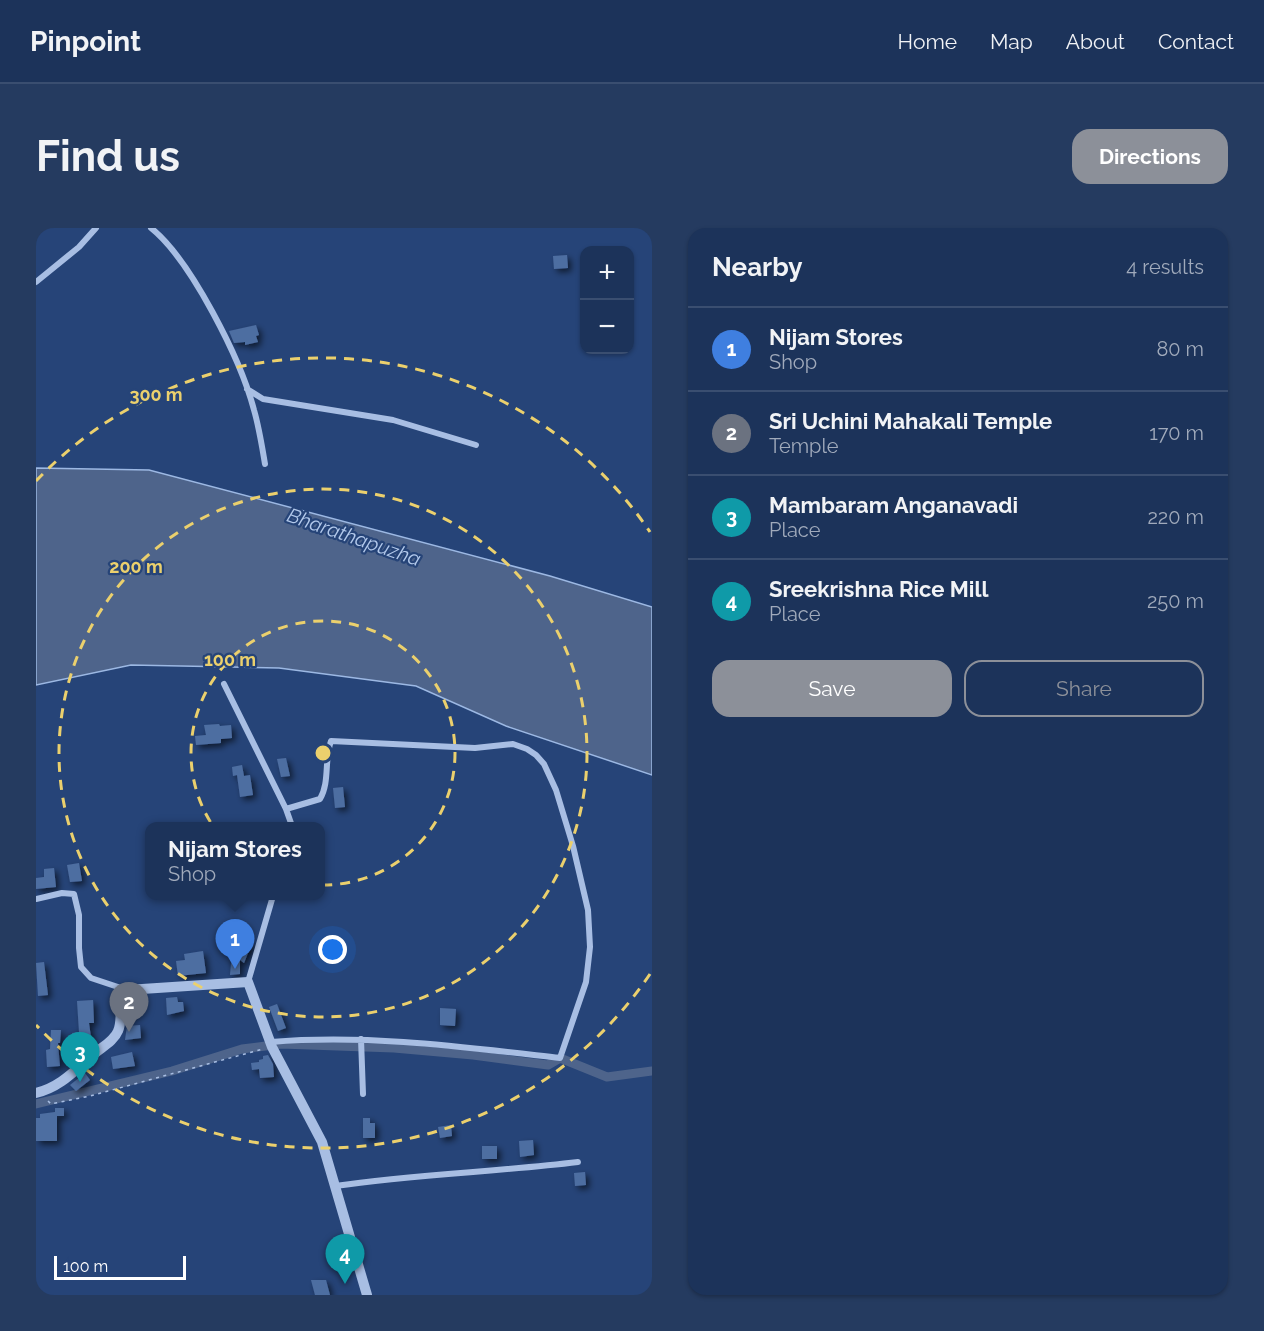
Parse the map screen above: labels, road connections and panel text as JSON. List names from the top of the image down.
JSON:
{
  "water": ["Bharathapuzha"],
  "scale_bar": "100 m",
  "page": {
    "header": "Pinpoint",
    "nav": [
      "Home",
      "Map",
      "About",
      "Contact"
    ],
    "buttons": [
      "Directions",
      ["Save", "Share"]
    ],
    "title": "Find us",
    "heading": ["Nearby", "4 results"],
    "map_buttons": ["+", "−"],
    "list": [
      {
        "mark": "1",
        "name": "Nijam Stores",
        "note": "Shop",
        "value": "80 m"
      },
      {
        "mark": "2",
        "name": "Sri Uchini Mahakali Temple",
        "note": "Temple",
        "value": "170 m"
      },
      {
        "mark": "3",
        "name": "Mambaram Anganavadi",
        "note": "Place",
        "value": "220 m"
      },
      {
        "mark": "4",
        "name": "Sreekrishna Rice Mill",
        "note": "Place",
        "value": "250 m"
      }
    ],
    "popup": ["Nijam Stores", "Shop"],
    "pins": [
      "1",
      "2",
      "3",
      "4"
    ],
    "scale": "100 m"
  },
  "rings": ["300 m", "200 m", "100 m"]
}
